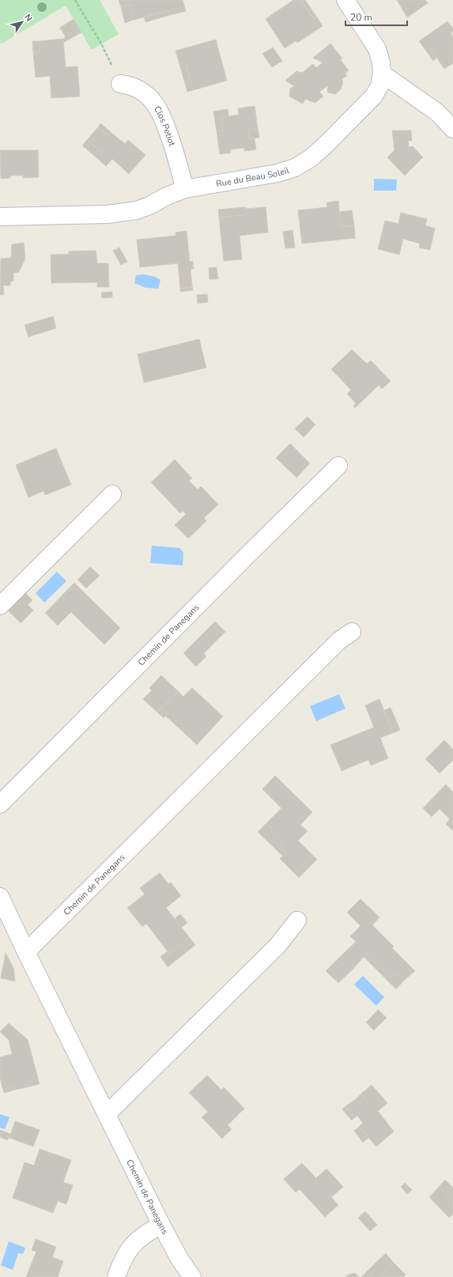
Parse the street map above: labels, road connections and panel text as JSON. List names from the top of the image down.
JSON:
{
  "streets": {
    "street": ["Clos Petiot", "Rue du Beau Soleil", "Chemin de Panegans"]
  },
  "crossings": [
    ["Clos Petiot", "Rue du Beau Soleil"]
  ],
  "scale_bar": "20 m",
  "north": "top right"
}
